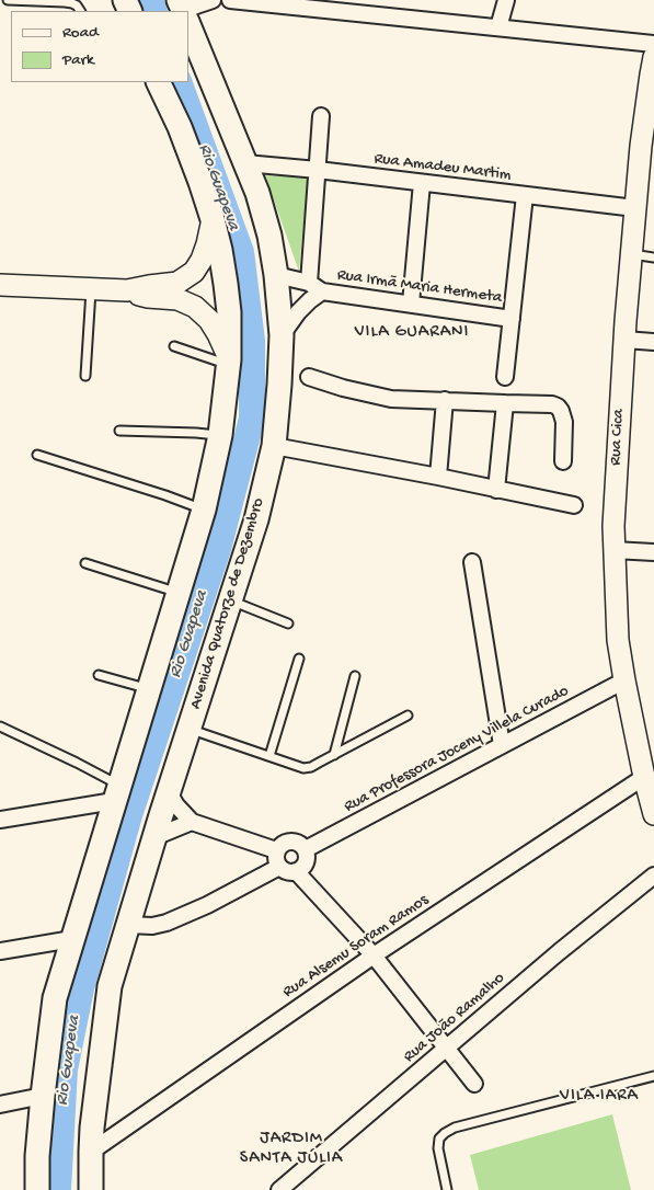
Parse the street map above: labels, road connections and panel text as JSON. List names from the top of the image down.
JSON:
{
  "streets": {
    "main road": ["Avenida Quatorze de Dezembro"],
    "street": [
      "Rua Amadeu Martim",
      "Rua Irmã Maria Hermeta",
      "Rua Cica",
      "Rua Professora Joceny Villela Curado",
      "Rua Alsemu Soram Ramos",
      "Rua João Ramalho"
    ]
  },
  "crossings": [
    ["Rua Amadeu Martim", "Rua Cica"],
    ["Rua Amadeu Martim", "Avenida Quatorze de Dezembro"],
    ["Rua Irmã Maria Hermeta", "Avenida Quatorze de Dezembro"],
    ["Rua Cica", "Rua Professora Joceny Villela Curado"],
    ["Rua Cica", "Rua Alsemu Soram Ramos"],
    ["Avenida Quatorze de Dezembro", "Rua Alsemu Soram Ramos"]
  ],
  "districts": ["VILA GUARANI", "VILA IARA", "JARDIM SANTA JÚLIA"],
  "water": ["Rio Guapeva"],
  "legend": ["Road", "Park"]
}
